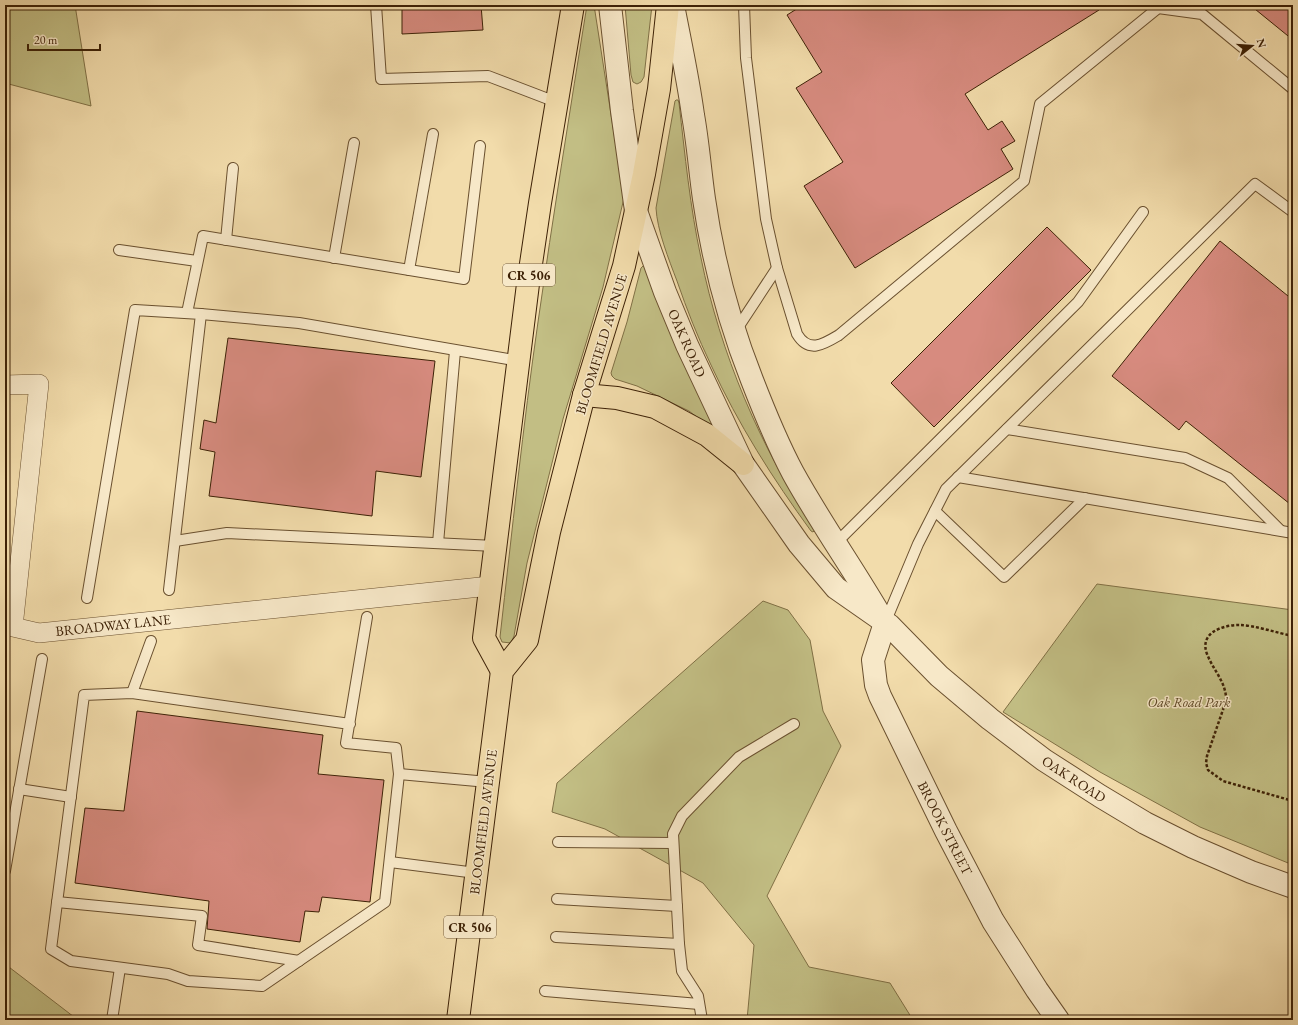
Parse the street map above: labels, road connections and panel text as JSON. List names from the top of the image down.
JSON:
{
  "streets": {
    "main road": ["CR 506", "BLOOMFIELD AVENUE"],
    "street": ["OAK ROAD", "BROADWAY LANE", "BROOK STREET"]
  },
  "crossings": [
    ["CR 506", "BLOOMFIELD AVENUE"],
    ["CR 506", "BROADWAY LANE"],
    ["OAK ROAD", "BLOOMFIELD AVENUE"],
    ["OAK ROAD", "BROOK STREET"]
  ],
  "parks": ["Oak Road Park"],
  "scale_bar": "20 m",
  "north": "right"
}
